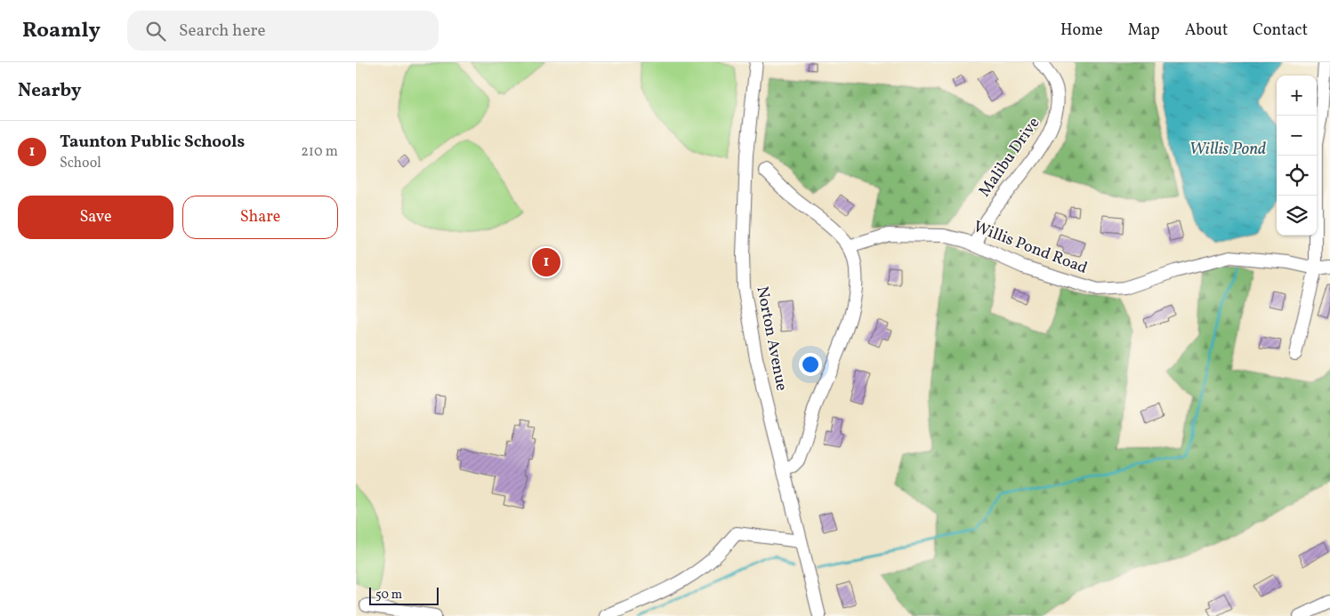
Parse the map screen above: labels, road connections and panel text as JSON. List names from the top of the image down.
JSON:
{
  "streets": {
    "street": ["Malibu Drive", "Willis Pond Road", "Norton Avenue"]
  },
  "crossings": [
    ["Malibu Drive", "Willis Pond Road"]
  ],
  "water": ["Willis Pond"],
  "scale_bar": "50 m",
  "page": {
    "header": "Roamly",
    "search": "Search here",
    "nav": [
      "Home",
      "Map",
      "About",
      "Contact"
    ],
    "heading": "Nearby",
    "map_buttons": ["+", "−"],
    "list": [
      {
        "mark": "1",
        "name": "Taunton Public Schools",
        "note": "School",
        "value": "210 m"
      }
    ],
    "buttons": ["Save", "Share"],
    "pins": "1",
    "scale": "50 m"
  }
}
